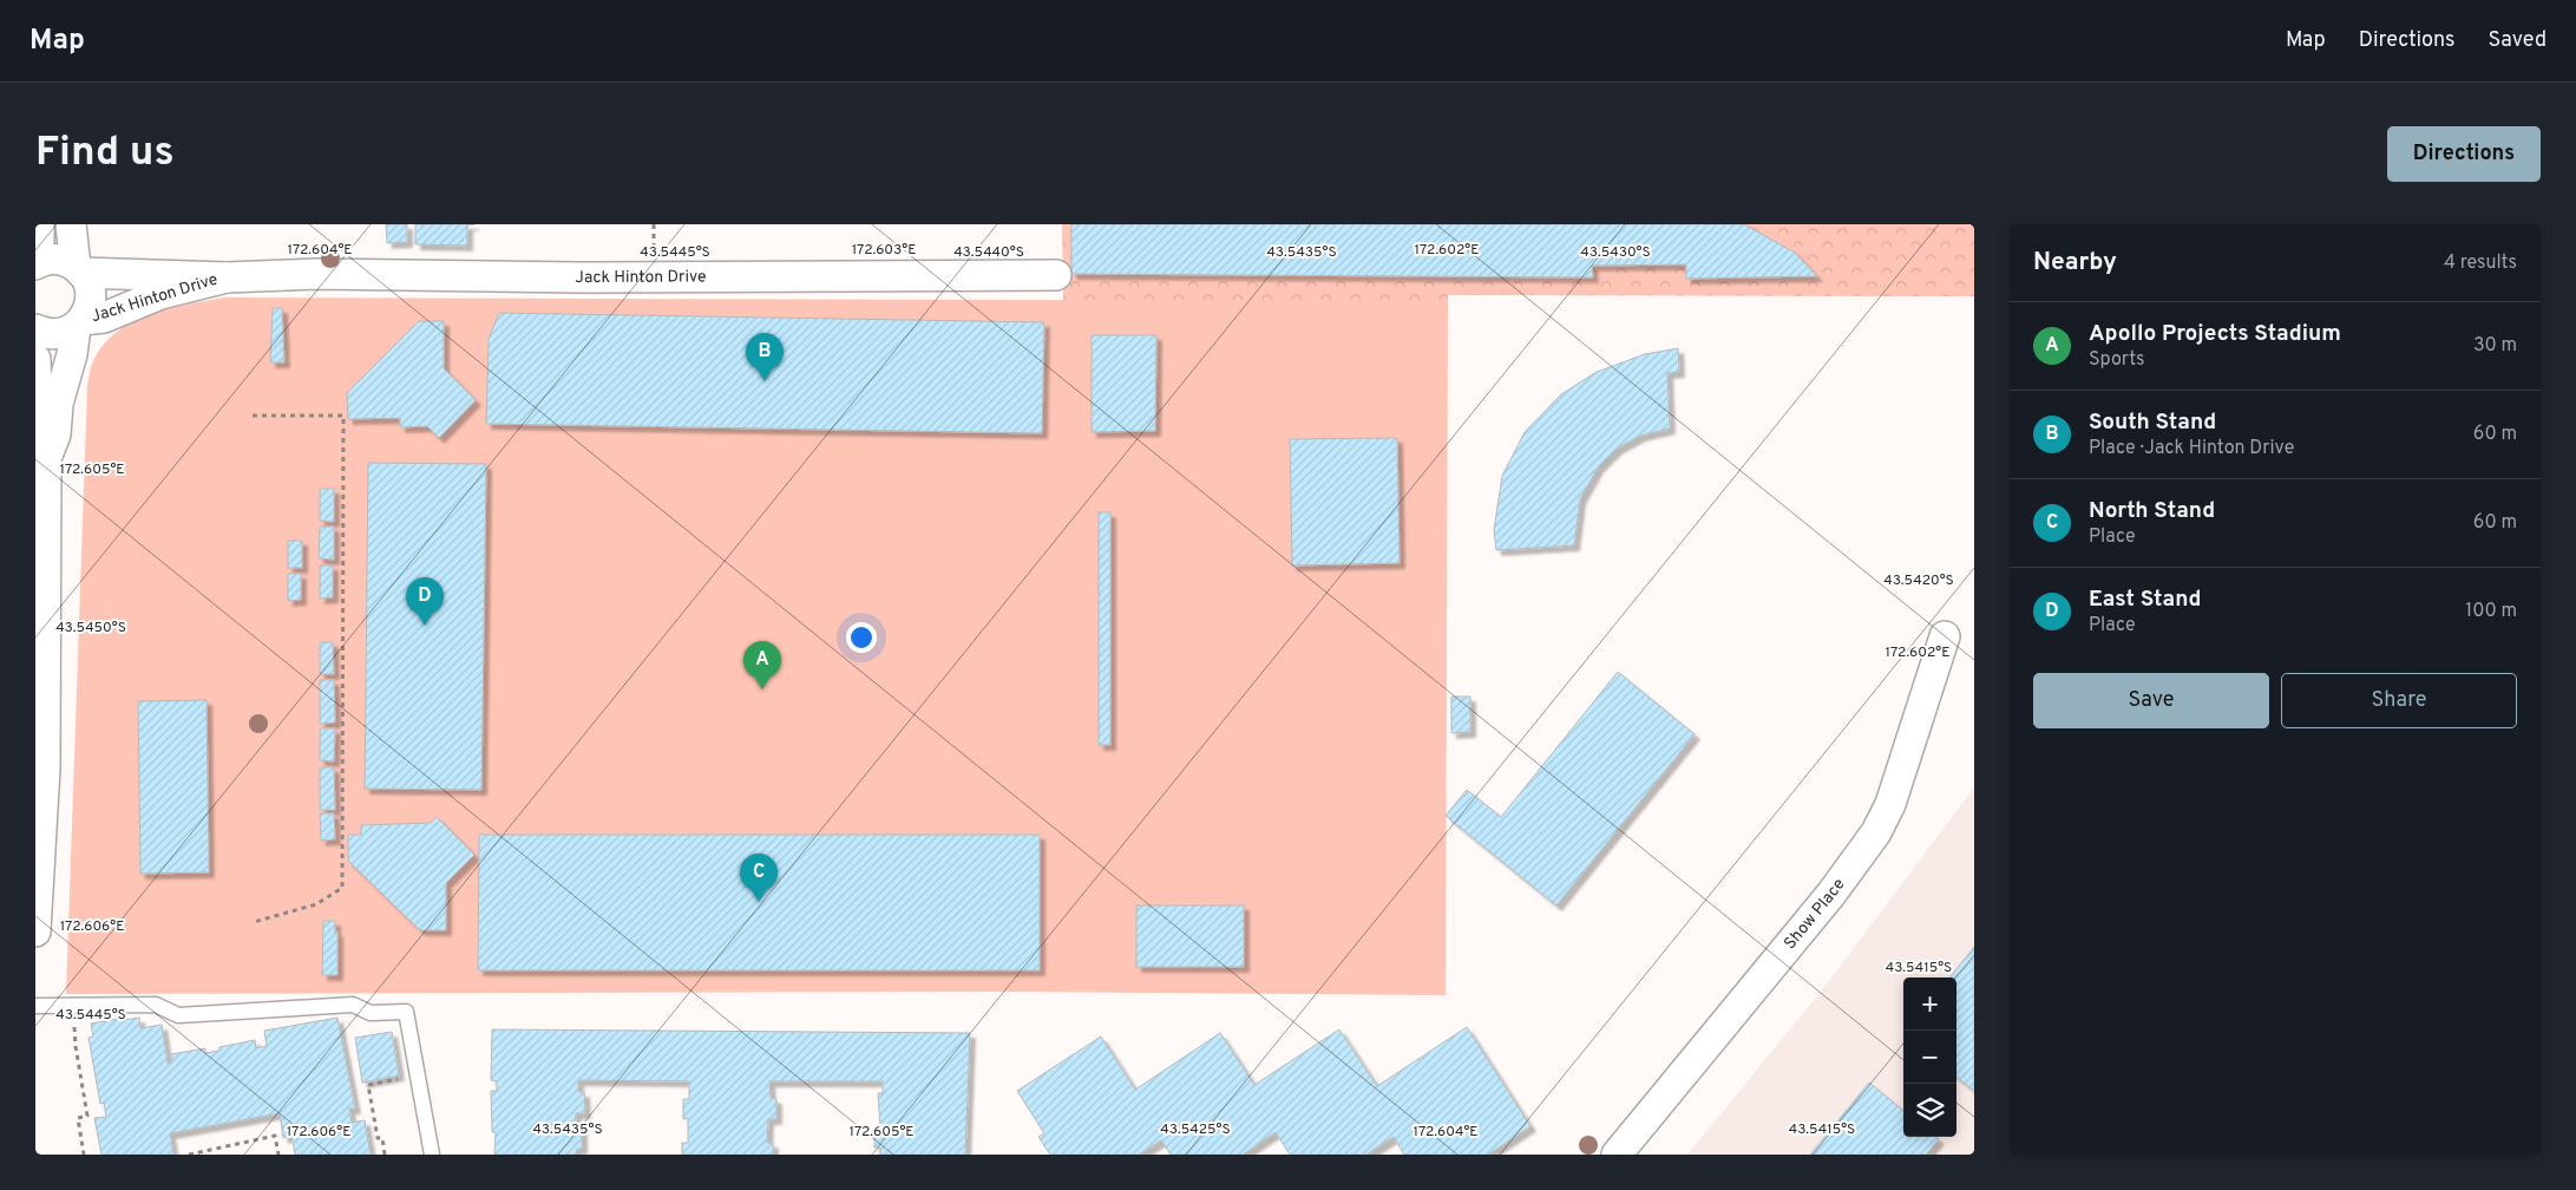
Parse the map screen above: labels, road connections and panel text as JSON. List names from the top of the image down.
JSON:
{
  "streets": {
    "street": ["Jack Hinton Drive", "Show Place"]
  },
  "page": {
    "header": "Map",
    "nav": ["Map", "Directions", "Saved"],
    "buttons": [
      "Directions",
      ["Save", "Share"]
    ],
    "title": "Find us",
    "heading": ["Nearby", "4 results"],
    "list": [
      {
        "mark": "A",
        "name": "Apollo Projects Stadium",
        "note": "Sports",
        "value": "30 m"
      },
      {
        "mark": "B",
        "name": "South Stand",
        "note": "Place · Jack Hinton Drive",
        "value": "60 m"
      },
      {
        "mark": "C",
        "name": "North Stand",
        "note": "Place",
        "value": "60 m"
      },
      {
        "mark": "D",
        "name": "East Stand",
        "note": "Place",
        "value": "100 m"
      }
    ],
    "pins": [
      "B",
      "D",
      "A",
      "C"
    ],
    "map_buttons": ["+", "−"]
  },
  "coordinates": [
    "172.604°E",
    "172.603°E",
    "172.602°E",
    "43.5440°S",
    "43.5430°S",
    "43.5445°S",
    "43.5435°S",
    "172.605°E",
    "43.5420°S",
    "43.5450°S",
    "172.606°E",
    "43.5415°S",
    "43.5425°S"
  ]
}
